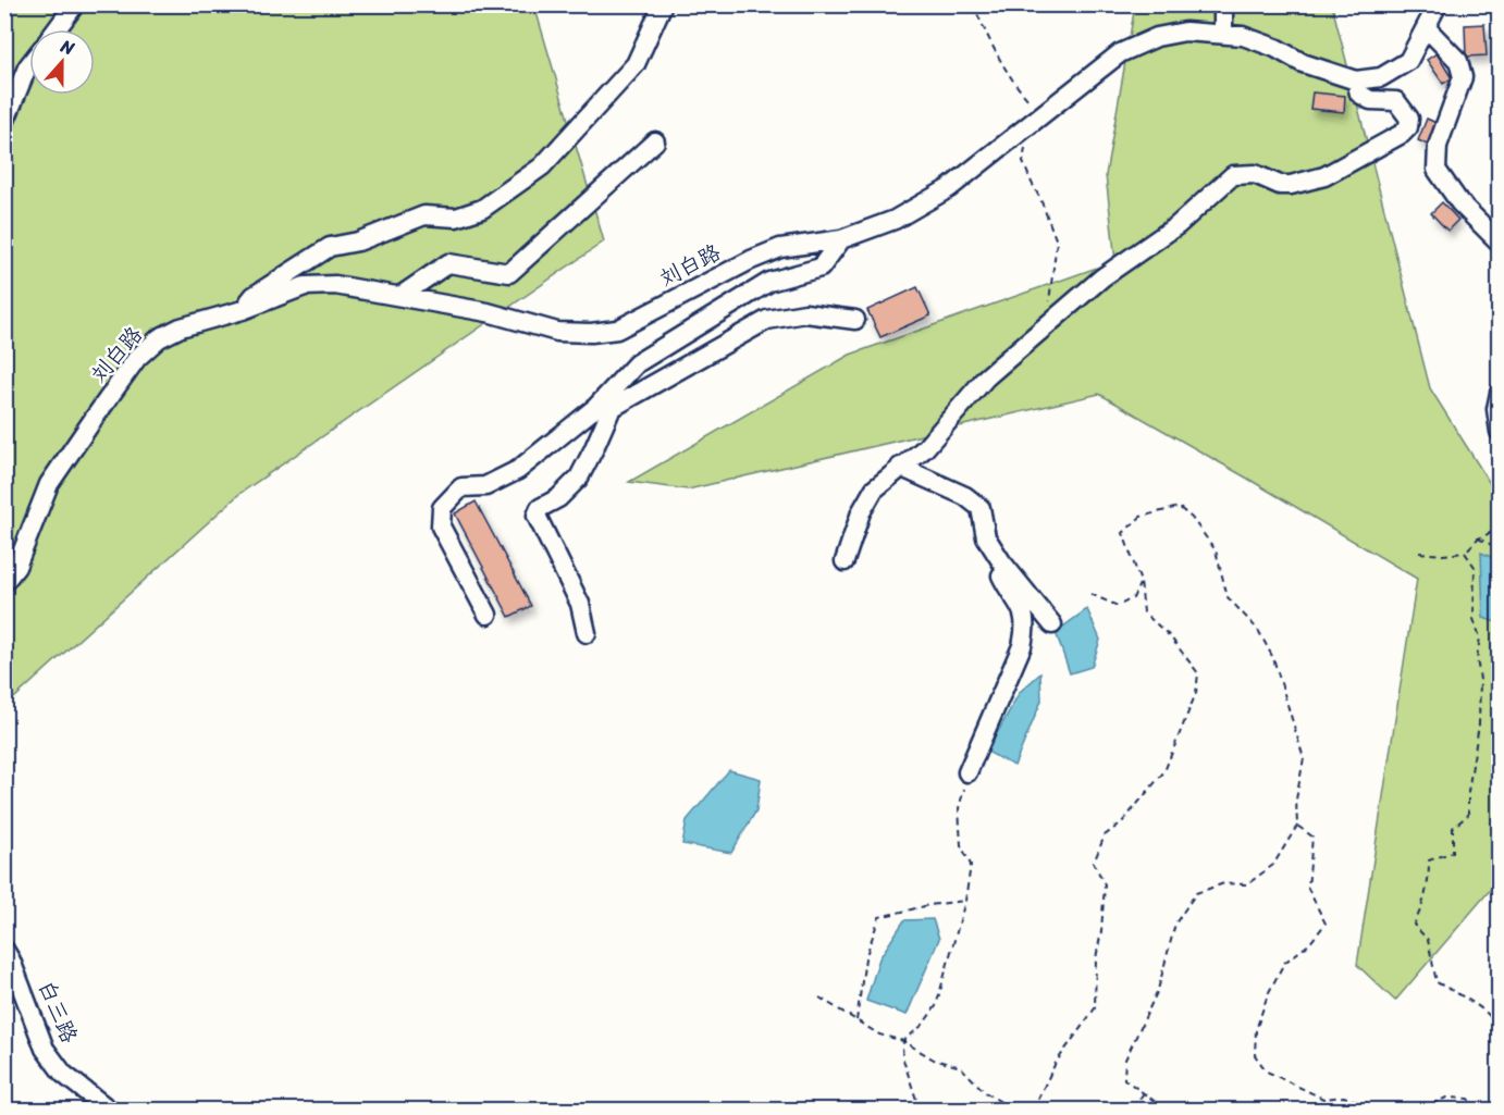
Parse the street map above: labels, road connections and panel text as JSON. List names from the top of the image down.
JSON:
{
  "streets": {
    "street": ["刘白路", "白三路"]
  },
  "north": "top"
}
